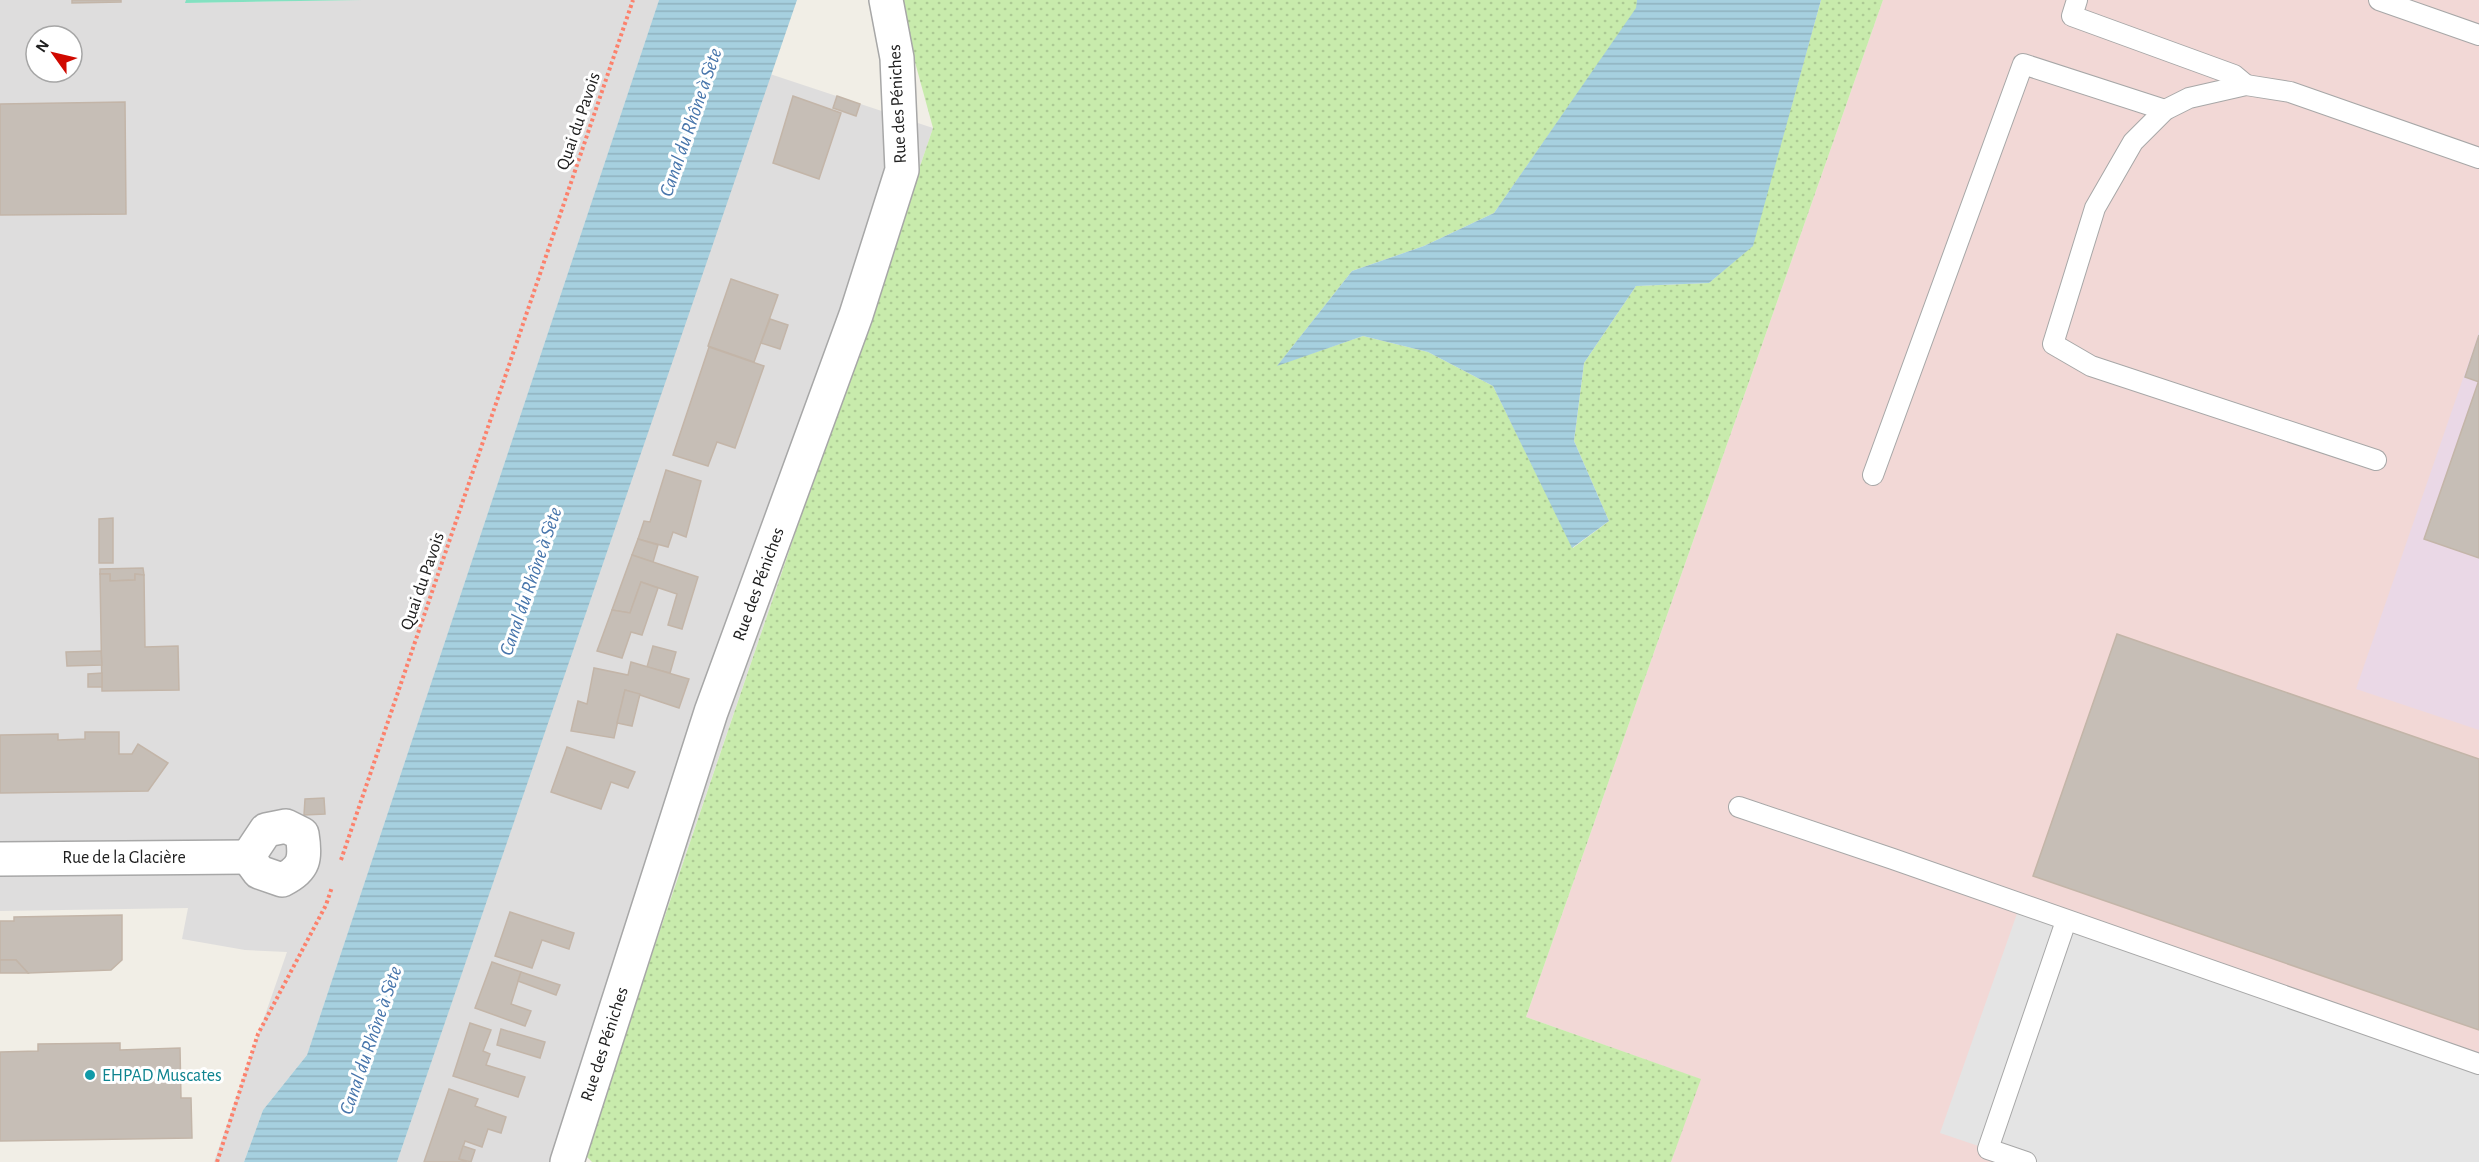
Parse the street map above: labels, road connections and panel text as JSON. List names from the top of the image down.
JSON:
{
  "streets": {
    "street": ["Rue des Péniches", "Rue de la Glacière"],
    "path": ["Quai du Pavois"]
  },
  "water": ["Canal du Rhône à Sète"],
  "places": ["EHPAD Muscates"],
  "north": "top left"
}
